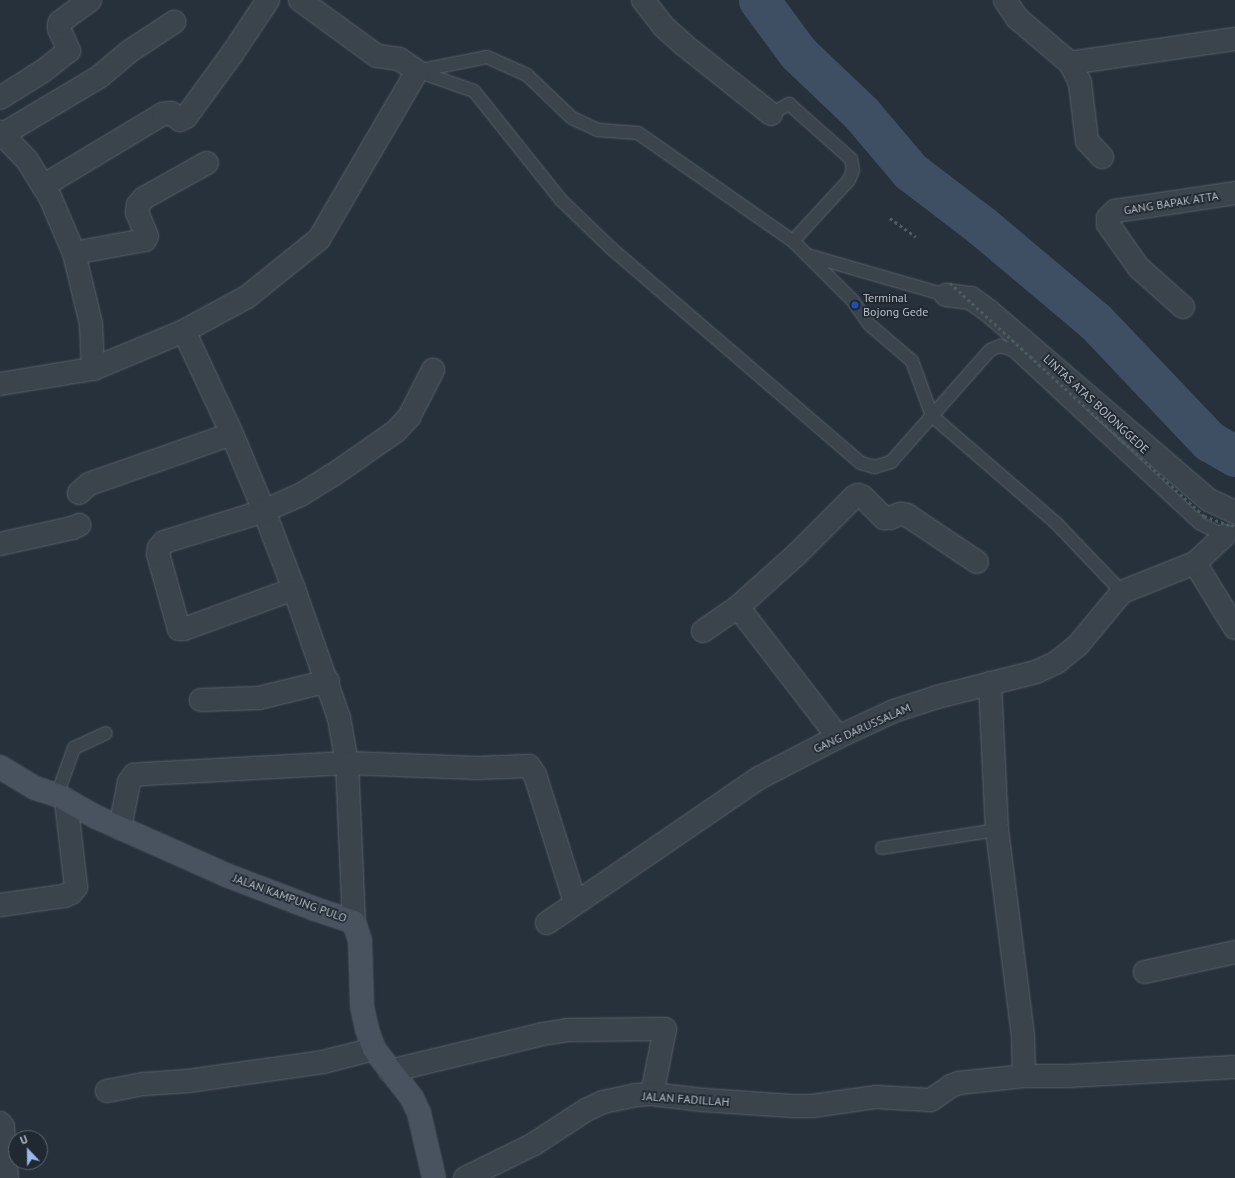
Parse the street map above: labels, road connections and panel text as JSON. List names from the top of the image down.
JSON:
{
  "streets": {
    "street": [
      "GANG BAPAK ATTA",
      "GANG DARUSSALAM",
      "JALAN KAMPUNG PULO",
      "JALAN FADILLAH"
    ],
    "path": ["LINTAS ATAS BOJONGGEDE"]
  },
  "crossings": [
    ["LINTAS ATAS BOJONGGEDE", "GANG DARUSSALAM"]
  ],
  "places": ["Terminal Bojong Gede"],
  "north": "top"
}
